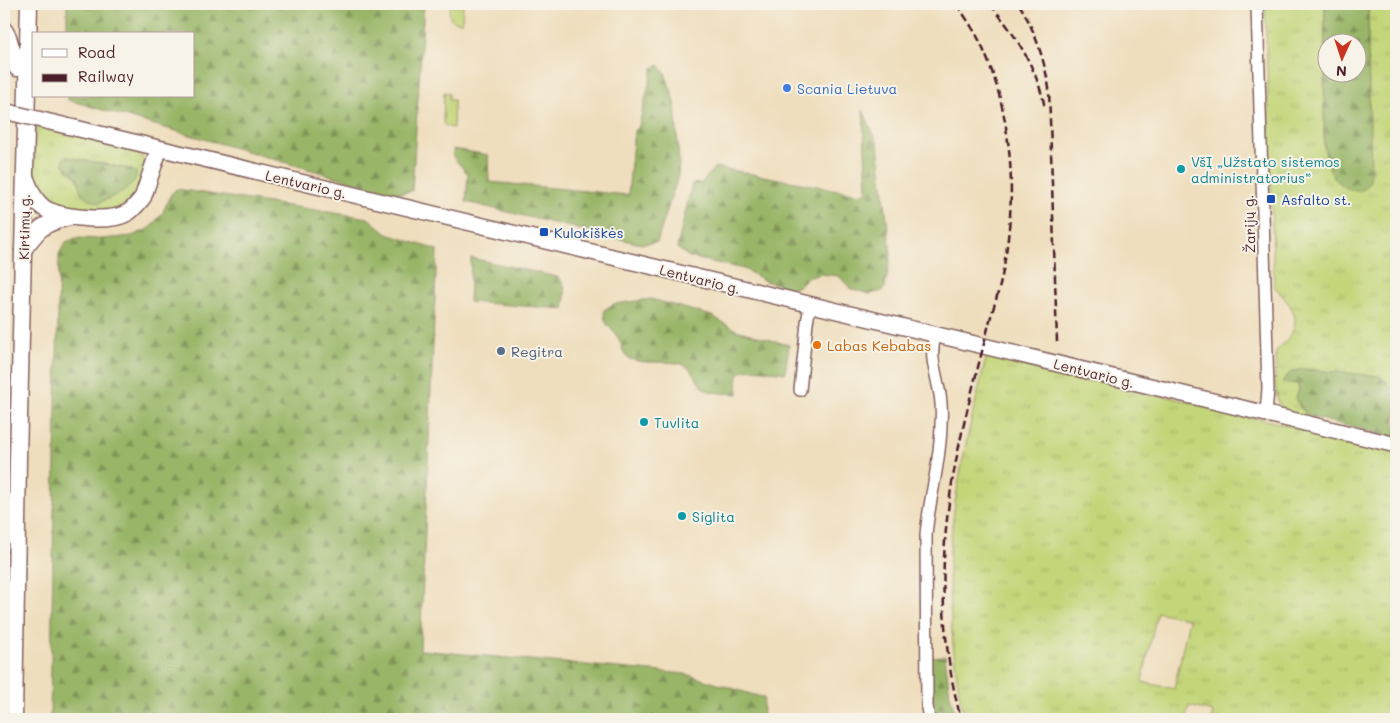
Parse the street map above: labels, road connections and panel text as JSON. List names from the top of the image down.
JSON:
{
  "streets": {
    "highway": ["Kirtimų g."],
    "main road": ["Lentvario g."],
    "street": ["Žarijų g."]
  },
  "crossings": [
    ["Lentvario g.", "Žarijų g."]
  ],
  "places": {
    "other": [
      "Scania Lietuva",
      "VšĮ „Užstato sistemos administratorius“",
      "Labas Kebabas",
      "Regitra",
      "Tuvlita",
      "Siglita"
    ],
    "transit": ["Asfalto st.", "Kulokiškės"]
  },
  "legend": ["Road", "Railway"],
  "north": "bottom"
}
